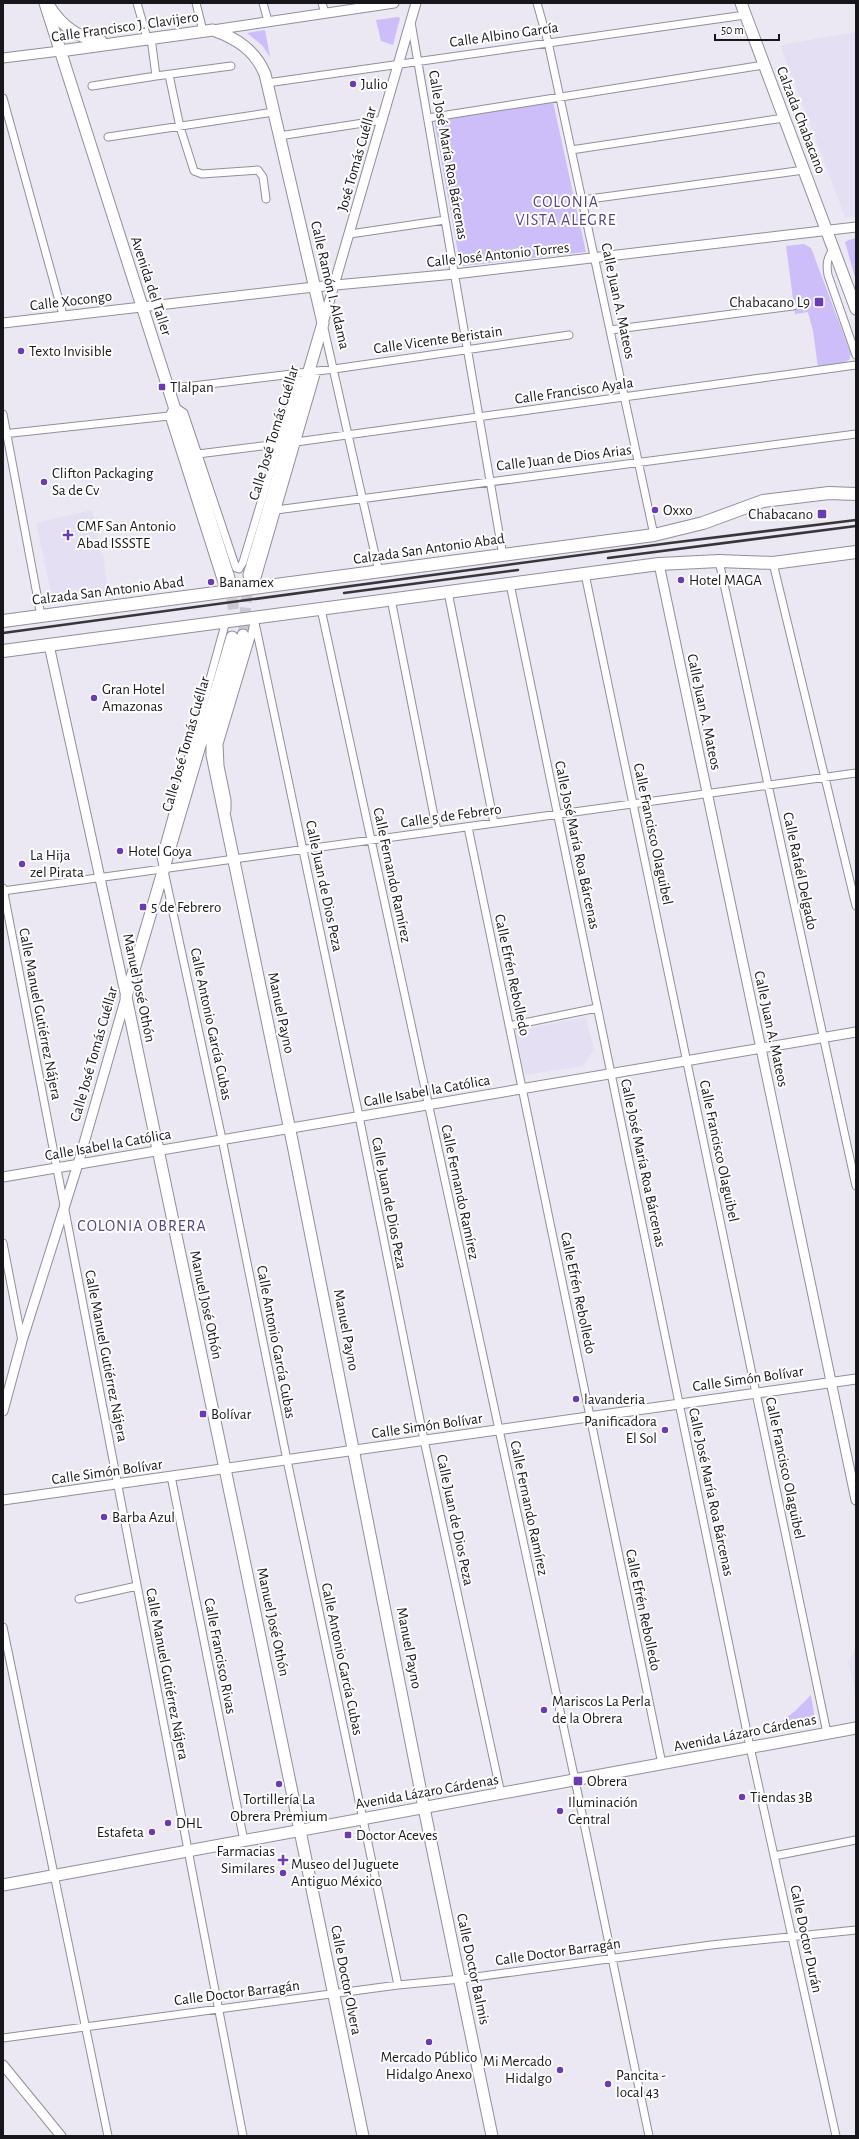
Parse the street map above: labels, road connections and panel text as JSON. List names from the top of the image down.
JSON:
{
  "streets": {
    "highway": ["Calzada San Antonio Abad"],
    "main road": [
      "Calle Francisco J. Clavijero",
      "Calzada Chabacano",
      "Calle Ramón I. Aldama",
      "Avenida del Taller",
      "Calle José Tomás Cuéllar",
      "Manuel José Othón",
      "Manuel Payno",
      "Avenida Lázaro Cárdenas",
      "Calle Doctor Balmis",
      "Calle Doctor Olvera"
    ],
    "street": [
      "Calle Albino García",
      "Calle José María Roa Bárcenas",
      "José Tomás Cuéllar",
      "Calle José Antonio Torres",
      "Calle Xocongo",
      "Calle Juan A. Mateos",
      "Calle Vicente Beristain",
      "Calle Francisco Ayala",
      "Calle Juan de Dios Arias",
      "Calle 5 de Febrero",
      "Calle Francisco Olaguibel",
      "Calle Rafaél Delgado",
      "Calle Fernando Ramírez",
      "Calle Juan de Dios Peza",
      "Calle Efrén Rebolledo",
      "Calle Manuel Gutiérrez Nájera",
      "Calle Antonio García Cubas",
      "Calle Isabel la Católica",
      "Calle Simón Bolívar",
      "Calle Francisco Rivas",
      "Calle Doctor Durán",
      "Calle Doctor Barragán"
    ]
  },
  "crossings": [
    ["Calle Francisco J. Clavijero", "Calle Ramón I. Aldama"],
    ["Calle Francisco J. Clavijero", "Avenida del Taller"],
    ["Calle Albino García", "Calzada Chabacano"],
    ["Calle Albino García", "Calle José María Roa Bárcenas"],
    ["Calle Albino García", "José Tomás Cuéllar"],
    ["Calle Albino García", "Calle Ramón I. Aldama"],
    ["Calle Albino García", "Calle Juan A. Mateos"],
    ["Calzada Chabacano", "Calle José Antonio Torres"],
    ["Calle José María Roa Bárcenas", "José Tomás Cuéllar"],
    ["Calle José María Roa Bárcenas", "Calle José Antonio Torres"],
    ["Calle José María Roa Bárcenas", "Calle Vicente Beristain"],
    ["Calle José María Roa Bárcenas", "Calle Francisco Ayala"],
    ["Calle José María Roa Bárcenas", "Calle Juan de Dios Arias"],
    ["Calle José María Roa Bárcenas", "Calzada San Antonio Abad"],
    ["Calle José María Roa Bárcenas", "Calle 5 de Febrero"],
    ["Calle José María Roa Bárcenas", "Calle Isabel la Católica"],
    ["Calle José María Roa Bárcenas", "Calle Simón Bolívar"],
    ["Calle José María Roa Bárcenas", "Avenida Lázaro Cárdenas"],
    ["Calle José María Roa Bárcenas", "Calle Doctor Durán"],
    ["José Tomás Cuéllar", "Calle José Antonio Torres"],
    ["José Tomás Cuéllar", "Calle Ramón I. Aldama"],
    ["José Tomás Cuéllar", "Calle José Tomás Cuéllar"],
    ["Calle José Antonio Torres", "Calle Ramón I. Aldama"],
    ["Calle José Antonio Torres", "Avenida del Taller"],
    ["Calle José Antonio Torres", "Calle Xocongo"],
    ["Calle José Antonio Torres", "Calle Juan A. Mateos"],
    ["Calle Ramón I. Aldama", "Calle Vicente Beristain"],
    ["Calle Ramón I. Aldama", "Calle Francisco Ayala"],
    ["Calle Ramón I. Aldama", "Calle José Tomás Cuéllar"],
    ["Calle Ramón I. Aldama", "Calle Juan de Dios Arias"],
    ["Calle Ramón I. Aldama", "Calzada San Antonio Abad"],
    ["Avenida del Taller", "Calle Xocongo"],
    ["Avenida del Taller", "Calle Vicente Beristain"],
    ["Calle Juan A. Mateos", "Calle Francisco Ayala"],
    ["Calle Juan A. Mateos", "Calle Juan de Dios Arias"],
    ["Calle Juan A. Mateos", "Calzada San Antonio Abad"],
    ["Calle Juan A. Mateos", "Calle 5 de Febrero"],
    ["Calle Juan A. Mateos", "Calle Isabel la Católica"],
    ["Calle Juan A. Mateos", "Calle Simón Bolívar"],
    ["Calle Vicente Beristain", "Calle José Tomás Cuéllar"],
    ["Calle José Tomás Cuéllar", "Calle 5 de Febrero"],
    ["Calle José Tomás Cuéllar", "Manuel José Othón"],
    ["Calle José Tomás Cuéllar", "Manuel Payno"],
    ["Calle José Tomás Cuéllar", "Calle Manuel Gutiérrez Nájera"],
    ["Calle José Tomás Cuéllar", "Calle Antonio García Cubas"],
    ["Calle José Tomás Cuéllar", "Calle Isabel la Católica"],
    ["Calle 5 de Febrero", "Calle Francisco Olaguibel"],
    ["Calle 5 de Febrero", "Calle Rafaél Delgado"],
    ["Calle 5 de Febrero", "Calle Fernando Ramírez"],
    ["Calle 5 de Febrero", "Calle Juan de Dios Peza"],
    ["Calle 5 de Febrero", "Calle Efrén Rebolledo"],
    ["Calle 5 de Febrero", "Manuel José Othón"],
    ["Calle 5 de Febrero", "Manuel Payno"],
    ["Calle 5 de Febrero", "Calle Manuel Gutiérrez Nájera"],
    ["Calle 5 de Febrero", "Calle Antonio García Cubas"],
    ["Calle Francisco Olaguibel", "Calle Isabel la Católica"],
    ["Calle Francisco Olaguibel", "Calle Simón Bolívar"],
    ["Calle Francisco Olaguibel", "Avenida Lázaro Cárdenas"],
    ["Calle Rafaél Delgado", "Calle Isabel la Católica"],
    ["Calle Fernando Ramírez", "Calle Isabel la Católica"],
    ["Calle Fernando Ramírez", "Calle Simón Bolívar"],
    ["Calle Fernando Ramírez", "Avenida Lázaro Cárdenas"],
    ["Calle Fernando Ramírez", "Calle Doctor Barragán"],
    ["Calle Juan de Dios Peza", "Calle Isabel la Católica"],
    ["Calle Juan de Dios Peza", "Calle Simón Bolívar"],
    ["Calle Juan de Dios Peza", "Avenida Lázaro Cárdenas"],
    ["Calle Efrén Rebolledo", "Calle Isabel la Católica"],
    ["Calle Efrén Rebolledo", "Calle Simón Bolívar"],
    ["Calle Efrén Rebolledo", "Avenida Lázaro Cárdenas"],
    ["Manuel José Othón", "Calle Isabel la Católica"],
    ["Manuel José Othón", "Calle Simón Bolívar"],
    ["Manuel José Othón", "Avenida Lázaro Cárdenas"],
    ["Manuel José Othón", "Calle Doctor Olvera"],
    ["Manuel Payno", "Calle Isabel la Católica"],
    ["Manuel Payno", "Calle Simón Bolívar"],
    ["Manuel Payno", "Avenida Lázaro Cárdenas"],
    ["Manuel Payno", "Calle Doctor Balmis"],
    ["Calle Manuel Gutiérrez Nájera", "Calle Isabel la Católica"],
    ["Calle Manuel Gutiérrez Nájera", "Calle Simón Bolívar"],
    ["Calle Manuel Gutiérrez Nájera", "Avenida Lázaro Cárdenas"],
    ["Calle Manuel Gutiérrez Nájera", "Calle Doctor Barragán"],
    ["Calle Antonio García Cubas", "Calle Isabel la Católica"],
    ["Calle Antonio García Cubas", "Calle Simón Bolívar"],
    ["Calle Antonio García Cubas", "Avenida Lázaro Cárdenas"],
    ["Calle Antonio García Cubas", "Calle Doctor Barragán"],
    ["Calle Simón Bolívar", "Calle Francisco Rivas"],
    ["Calle Francisco Rivas", "Avenida Lázaro Cárdenas"],
    ["Avenida Lázaro Cárdenas", "Calle Doctor Durán"],
    ["Avenida Lázaro Cárdenas", "Calle Doctor Balmis"],
    ["Avenida Lázaro Cárdenas", "Calle Doctor Olvera"],
    ["Calle Doctor Durán", "Calle Doctor Barragán"],
    ["Calle Doctor Barragán", "Calle Doctor Balmis"],
    ["Calle Doctor Barragán", "Calle Doctor Olvera"]
  ],
  "districts": ["COLONIA VISTA ALEGRE", "COLONIA OBRERA"],
  "places": {
    "other": [
      "Julio",
      "Texto Invisible",
      "Clifton Packaging Sa de Cv",
      "Oxxo",
      "Hotel MAGA",
      "Banamex",
      "Gran Hotel Amazonas",
      "Hotel Goya",
      "La Hija zel Pirata",
      "lavanderia",
      "Panificadora El Sol",
      "Barba Azul",
      "Mariscos La Perla de la Obrera",
      "Tortillería La Obrera Premium",
      "Tiendas 3B",
      "Iluminación Central",
      "DHL",
      "Estafeta",
      "Museo del Juguete Antiguo México",
      "Mercado Público Hidalgo Anexo",
      "Mi Mercado Hidalgo",
      "Pancita - local 43"
    ],
    "transit": [
      "Chabacano L9",
      "Tlalpan",
      "Chabacano",
      "5 de Febrero",
      "Bolívar",
      "Obrera",
      "Doctor Aceves"
    ],
    "health": ["CMF San Antonio Abad ISSSTE", "Farmacias Similares"]
  },
  "scale_bar": "50 m"
}
